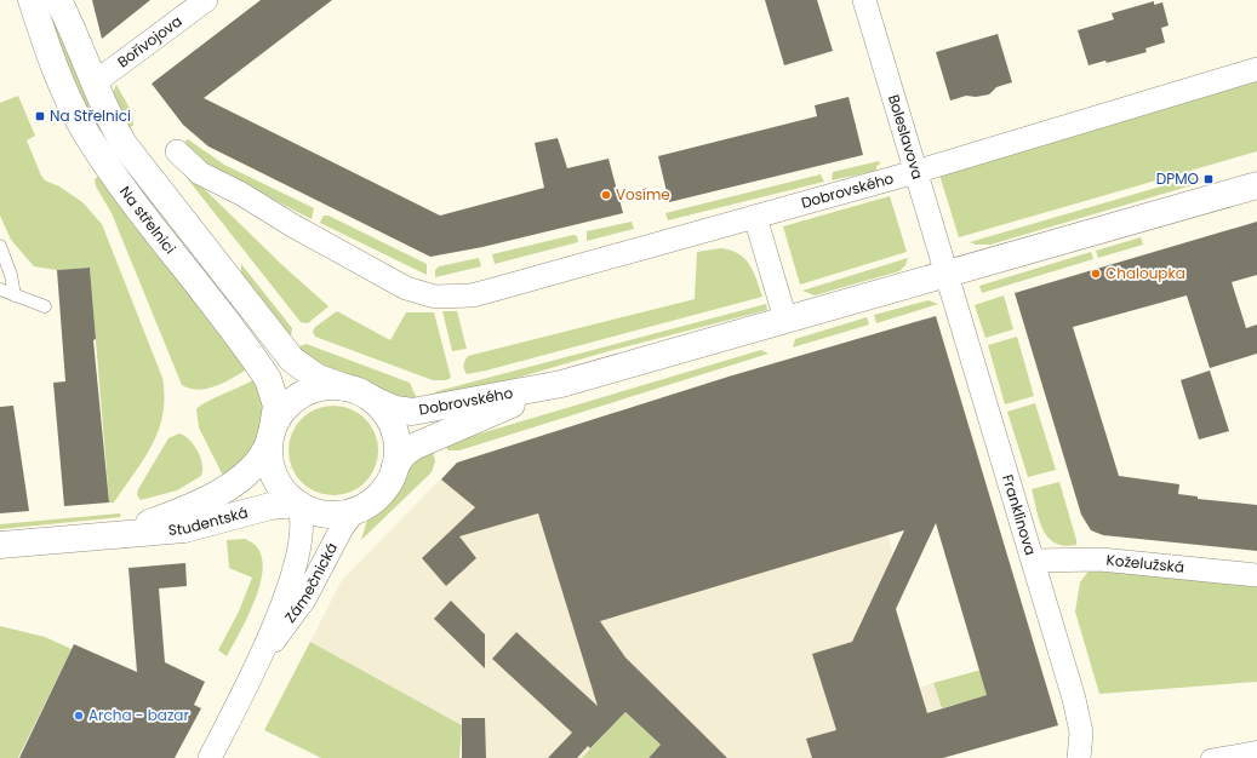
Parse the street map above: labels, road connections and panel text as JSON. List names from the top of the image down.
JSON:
{
  "streets": {
    "main road": ["Dobrovského", "Na střelnici", "Studentská"],
    "street": [
      "Bořivojova",
      "Boleslavova",
      "Franklinova",
      "Koželužská",
      "Zámečnická"
    ]
  },
  "crossings": [
    ["Bořivojova", "Na střelnici"],
    ["Boleslavova", "Dobrovského"],
    ["Boleslavova", "Franklinova"],
    ["Dobrovského", "Na střelnici"],
    ["Dobrovského", "Franklinova"],
    ["Dobrovského", "Studentská"],
    ["Dobrovského", "Zámečnická"],
    ["Na střelnici", "Studentská"],
    ["Na střelnici", "Zámečnická"],
    ["Franklinova", "Koželužská"],
    ["Studentská", "Zámečnická"]
  ],
  "places": {
    "transit": ["Na Střelnici", "DPMO"],
    "other": ["Vosíme", "Chaloupka", "Archa - bazar"]
  }
}
